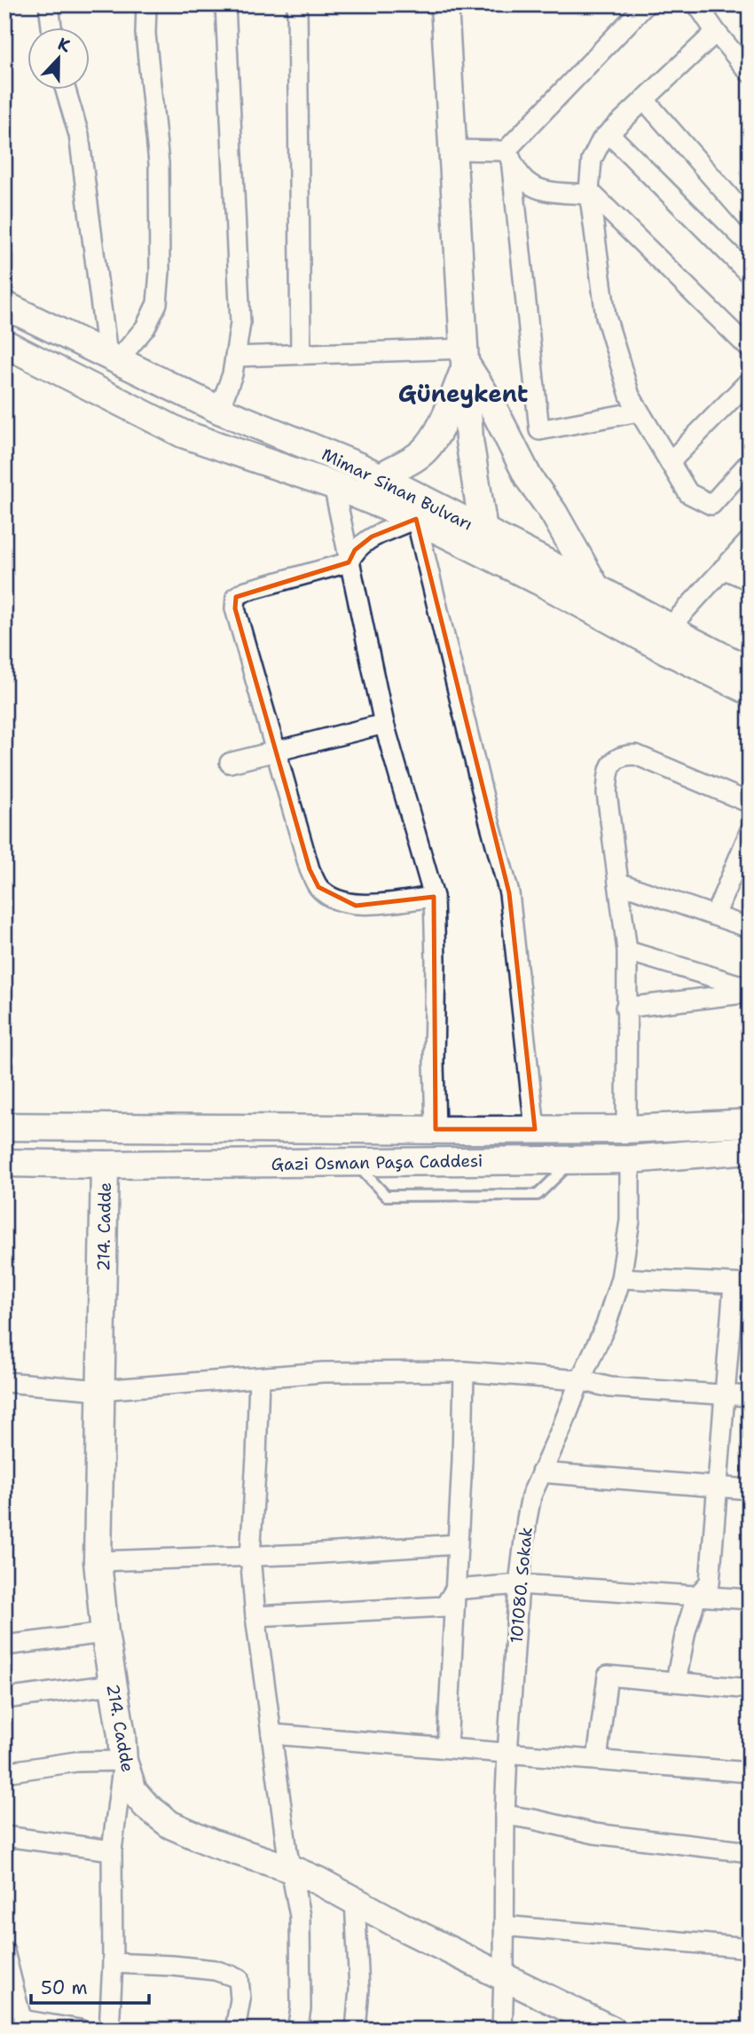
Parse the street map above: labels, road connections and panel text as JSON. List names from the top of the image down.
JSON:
{
  "streets": {
    "main road": ["Mimar Sinan Bulvarı", "Gazi Osman Paşa Caddesi", "214. Cadde"],
    "street": ["101080. Sokak"]
  },
  "crossings": [
    ["Gazi Osman Paşa Caddesi", "214. Cadde"],
    ["Gazi Osman Paşa Caddesi", "101080. Sokak"],
    ["214. Cadde", "101080. Sokak"]
  ],
  "districts": ["Güneykent"],
  "scale_bar": "50 m",
  "north": "top"
}
